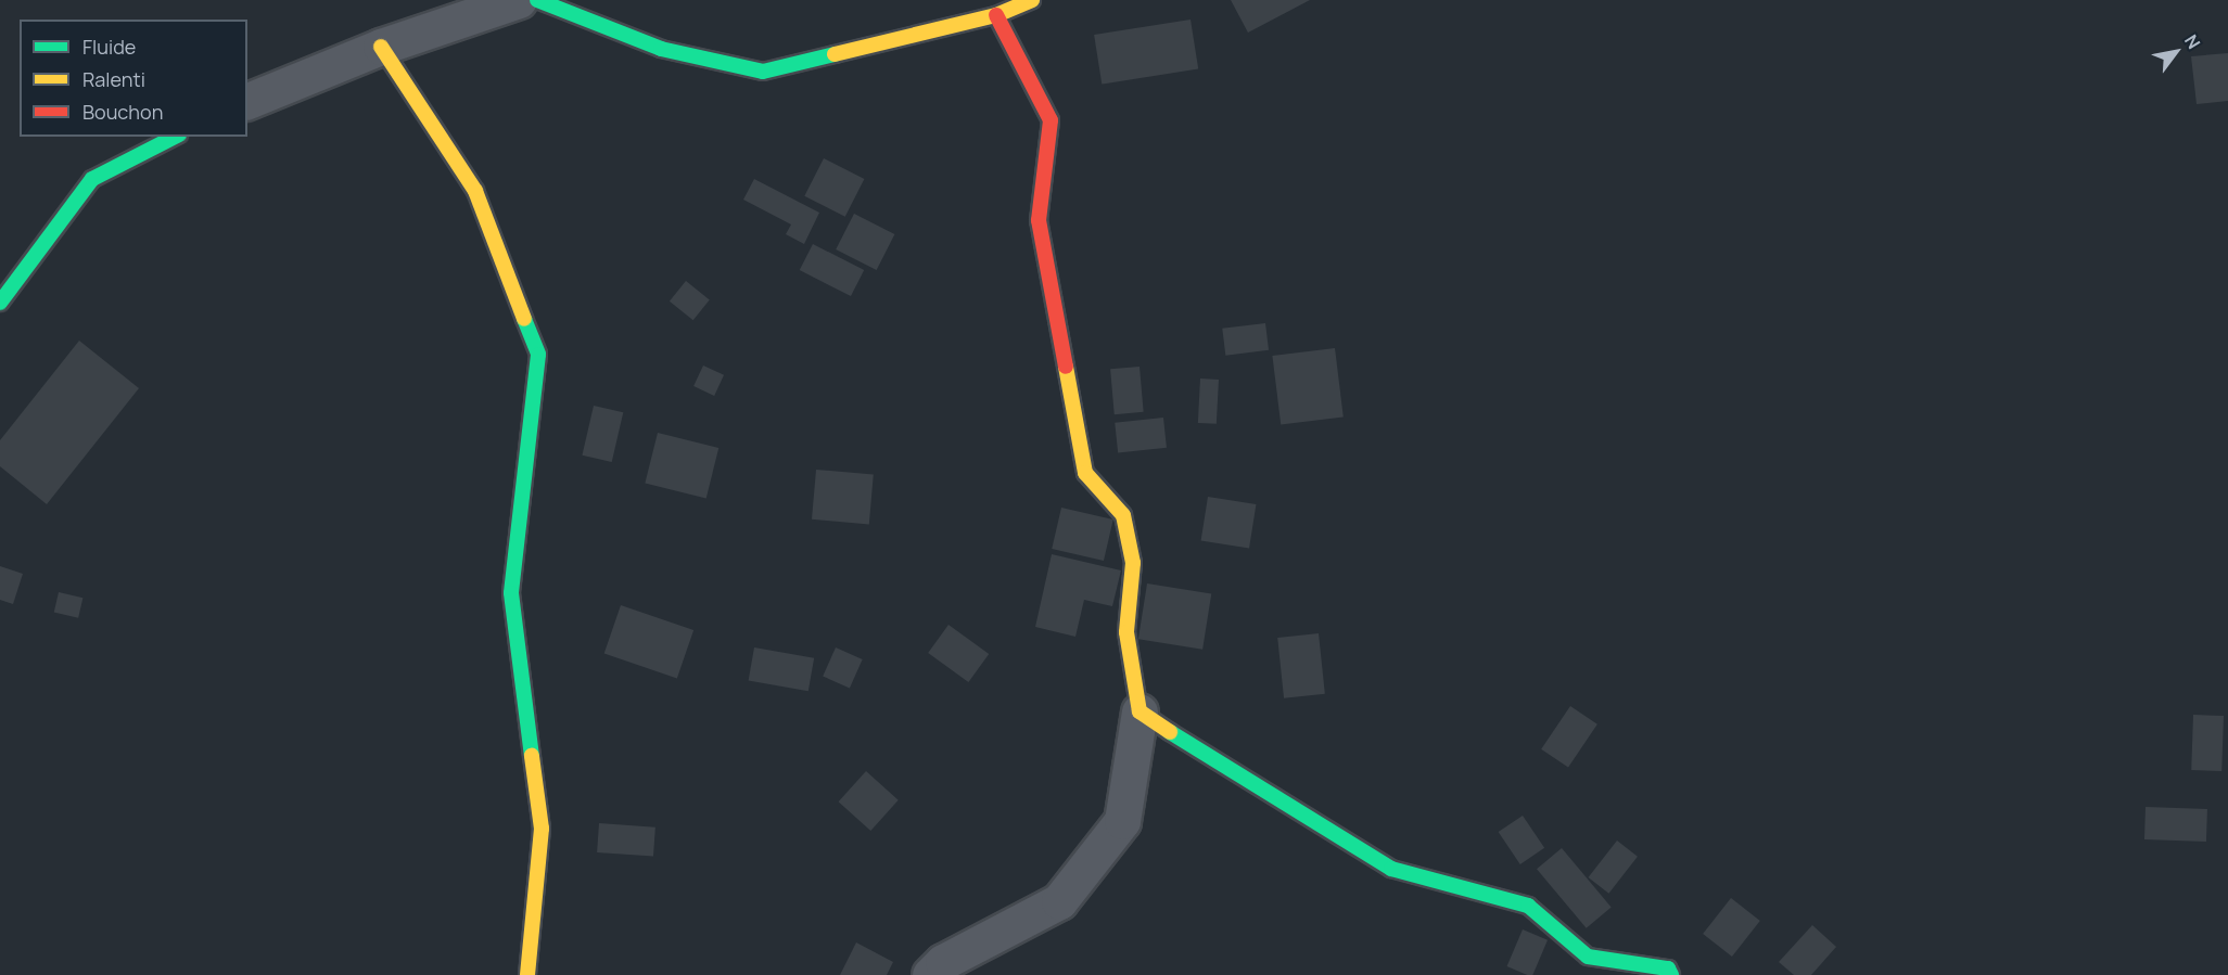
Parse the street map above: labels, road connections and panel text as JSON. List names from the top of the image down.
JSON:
{
  "legend": ["Fluide", "Ralenti", "Bouchon"],
  "north": "top right"
}
